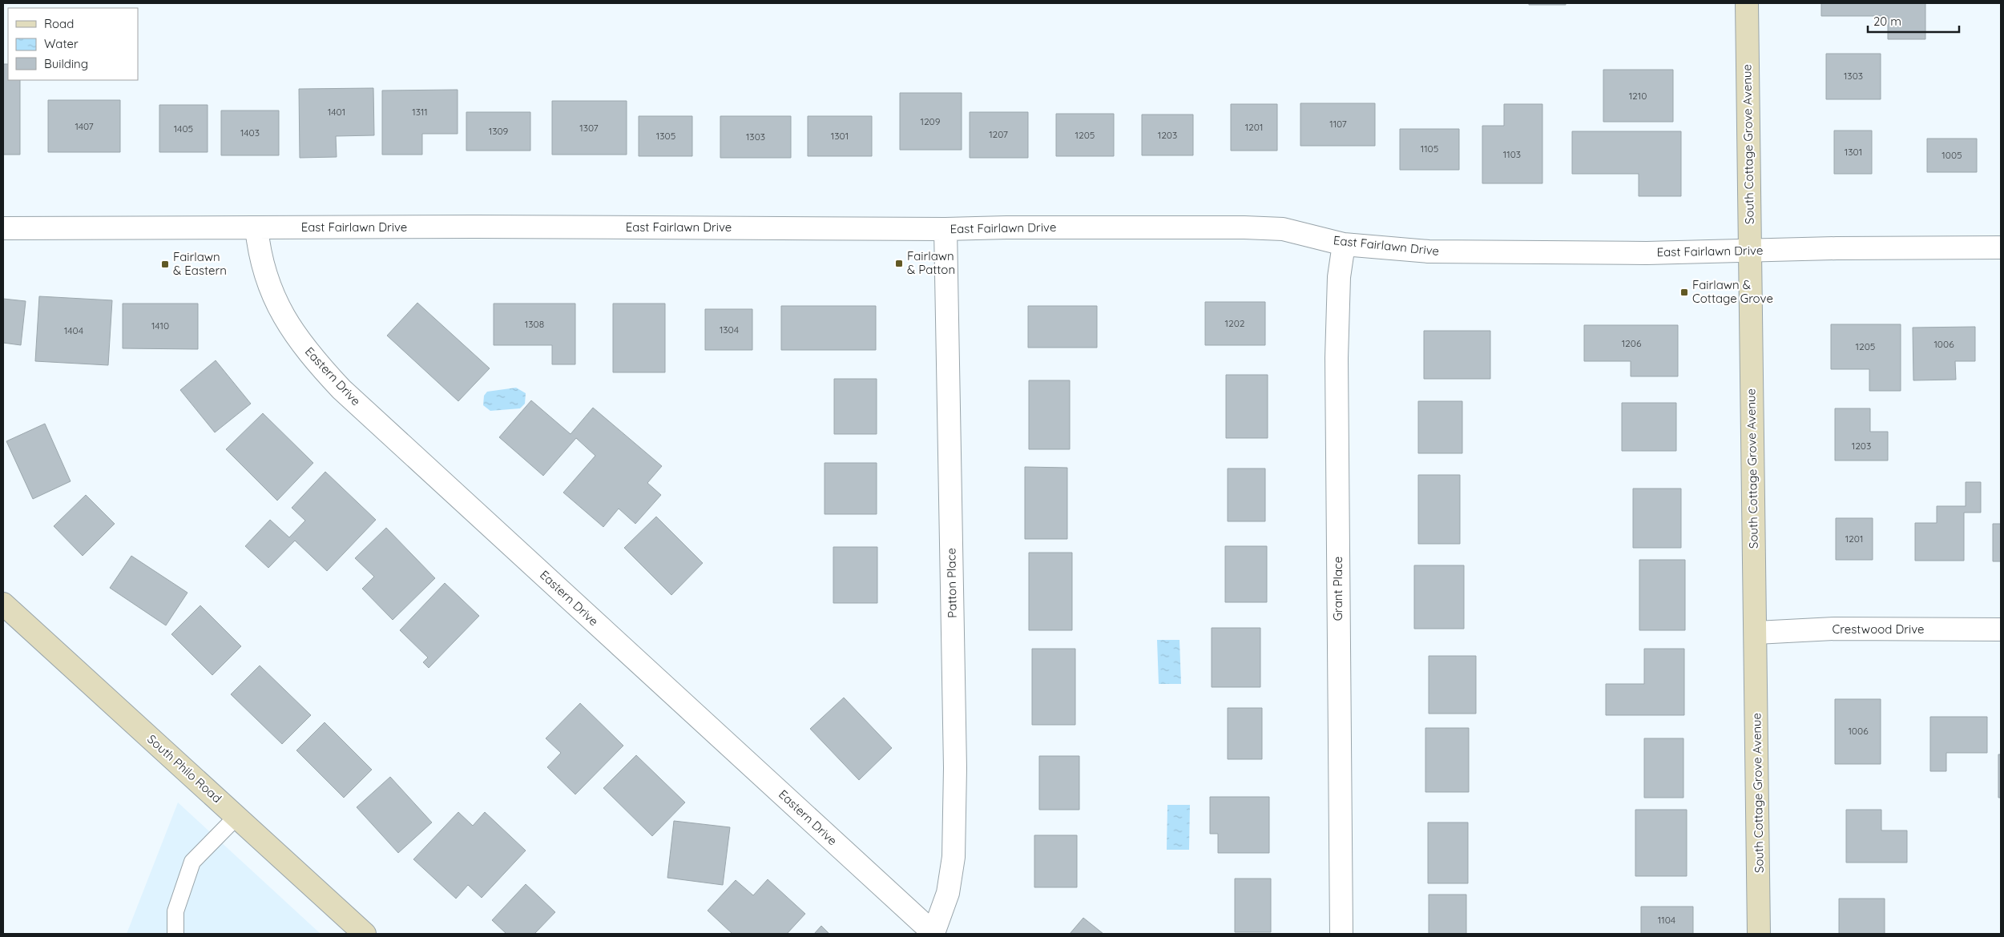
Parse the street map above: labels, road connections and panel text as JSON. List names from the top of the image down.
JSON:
{
  "streets": {
    "street": [
      "South Cottage Grove Avenue",
      "East Fairlawn Drive",
      "Eastern Drive",
      "Patton Place",
      "Grant Place",
      "Crestwood Drive",
      "South Philo Road"
    ]
  },
  "crossings": [
    ["South Cottage Grove Avenue", "East Fairlawn Drive"],
    ["South Cottage Grove Avenue", "Crestwood Drive"],
    ["East Fairlawn Drive", "Eastern Drive"],
    ["East Fairlawn Drive", "Patton Place"],
    ["East Fairlawn Drive", "Grant Place"],
    ["Eastern Drive", "Patton Place"]
  ],
  "places": {
    "transit": ["Fairlawn & Patton", "Fairlawn & Eastern", "Fairlawn & Cottage Grove"]
  },
  "house_numbers": [
    "1303",
    "1210",
    "1401",
    "1311",
    "1209",
    "1107",
    "1407",
    "1201",
    "1307",
    "1405",
    "1309",
    "1403",
    "1207",
    "1205",
    "1203",
    "1305",
    "1301",
    "1303",
    "1105",
    "1301",
    "1103",
    "1005",
    "1202",
    "1308",
    "1410",
    "1304",
    "1404",
    "1206",
    "1006",
    "1205",
    "1203",
    "1201",
    "1006",
    "1104"
  ],
  "legend": ["Road", "Water", "Building"],
  "scale_bar": "20 m"
}
